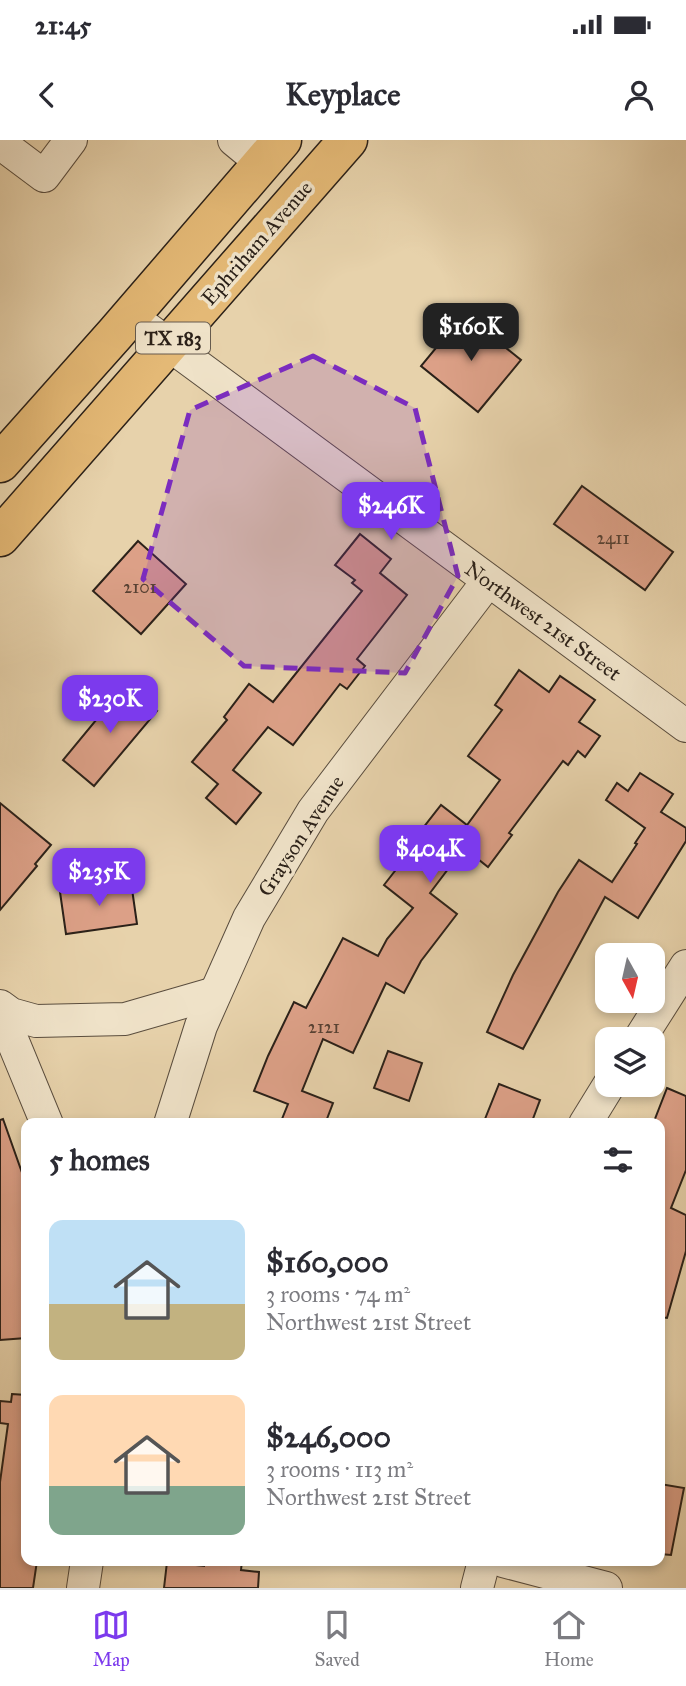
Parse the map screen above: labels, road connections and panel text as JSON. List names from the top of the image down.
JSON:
{
  "streets": {
    "main road": ["Ephriham Avenue", "TX 183"],
    "street": ["Northwest 21st Street", "Grayson Avenue"]
  },
  "crossings": [
    ["Ephriham Avenue", "Northwest 21st Street"],
    ["TX 183", "Northwest 21st Street"],
    ["Northwest 21st Street", "Grayson Avenue"]
  ],
  "house_numbers": ["2411", "2101", "2121"],
  "north": "bottom",
  "page": {
    "status": "21:45",
    "header": "Keyplace",
    "price": [
      "$160K",
      "$246K",
      "$230K",
      "$404K",
      "$235K"
    ],
    "heading": "5 homes",
    "list": [
      {
        "name": "$160,000",
        "note": "3 rooms · 74 m² · Northwest 21st Street"
      },
      {
        "name": "$246,000",
        "note": "3 rooms · 113 m² · Northwest 21st Street"
      }
    ],
    "tabs": ["Map", "Saved", "Home"]
  }
}
